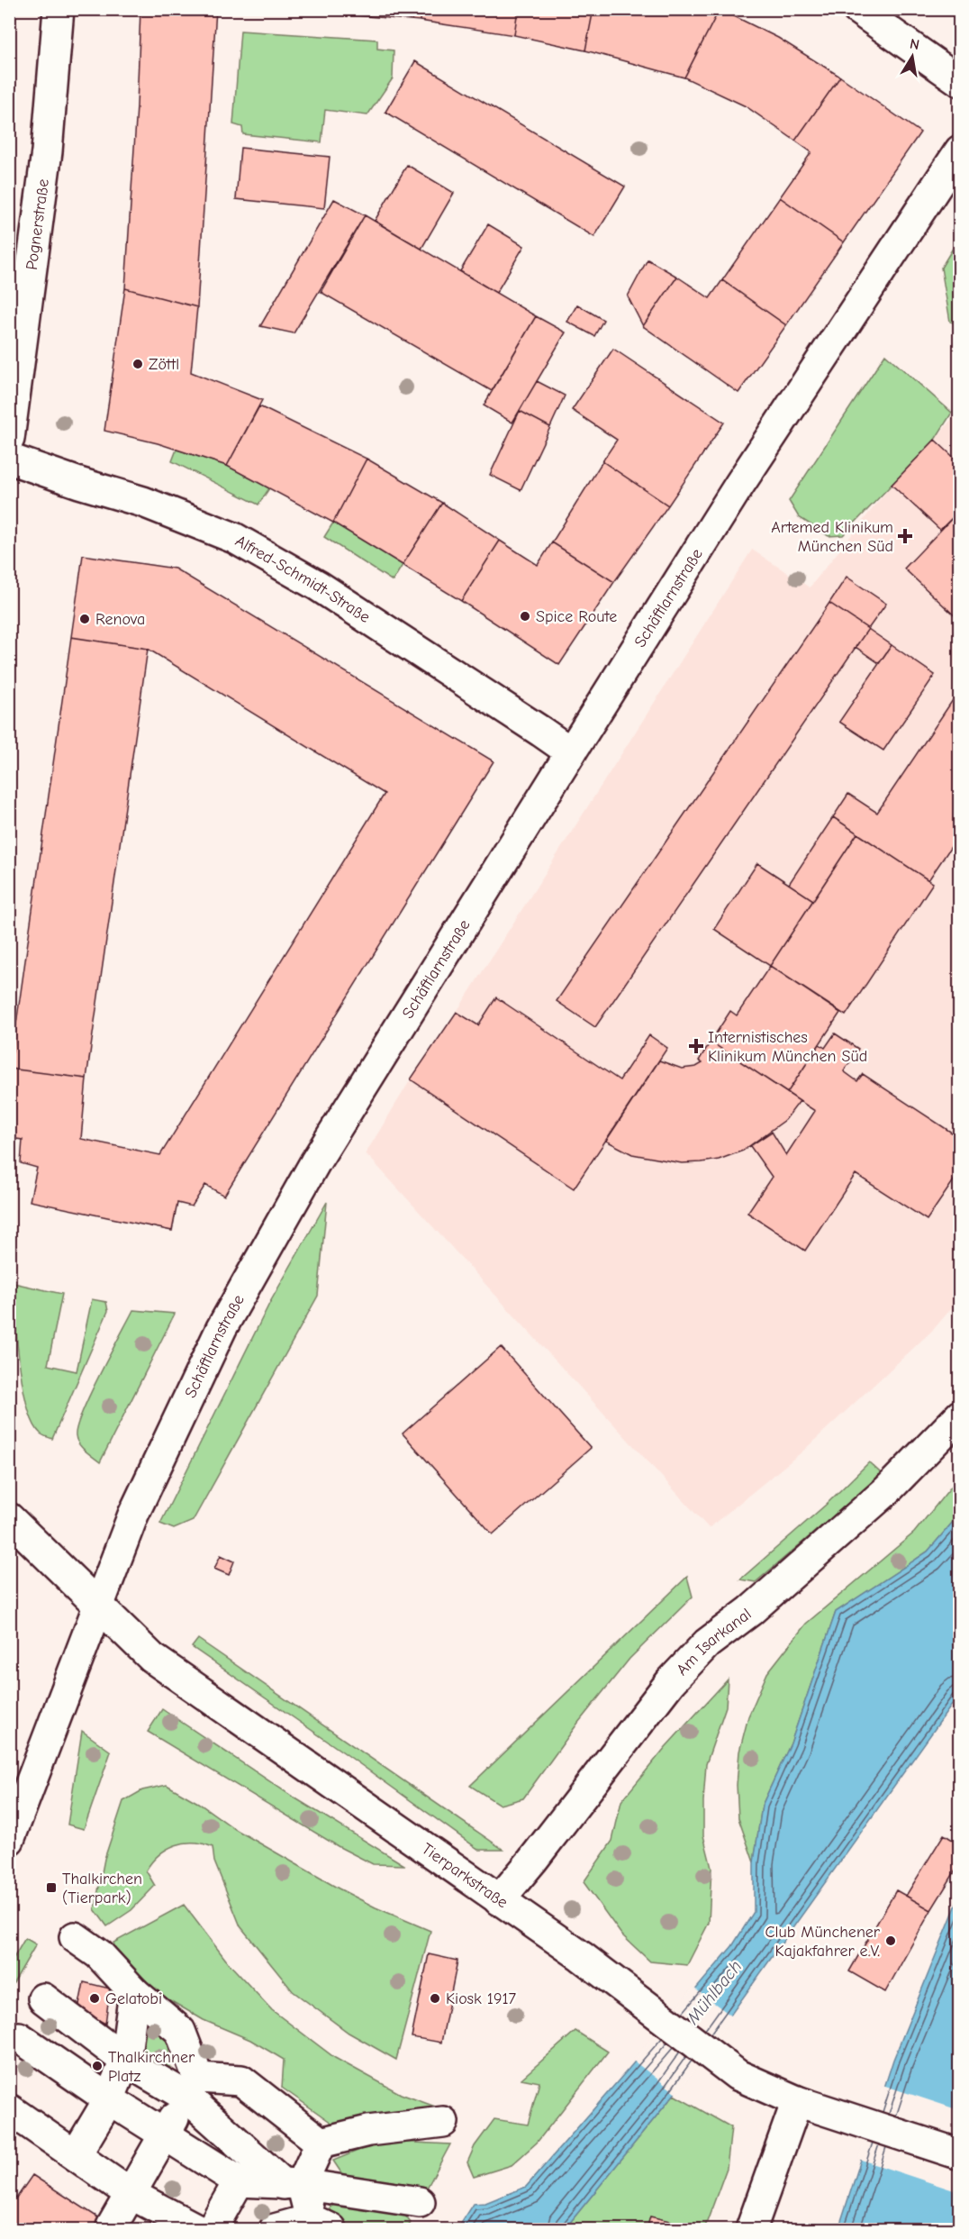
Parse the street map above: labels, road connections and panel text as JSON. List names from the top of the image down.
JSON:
{
  "streets": {
    "street": [
      "Pognerstraße",
      "Alfred-Schmidt-Straße",
      "Schäftlarnstraße",
      "Am Isarkanal",
      "Tierparkstraße"
    ]
  },
  "crossings": [
    ["Alfred-Schmidt-Straße", "Schäftlarnstraße"],
    ["Schäftlarnstraße", "Tierparkstraße"],
    ["Am Isarkanal", "Tierparkstraße"]
  ],
  "water": ["Mühlbach"],
  "places": {
    "other": [
      "Zöttl",
      "Spice Route",
      "Renova",
      "Club Münchener Kajakfahrer e.V.",
      "Gelatobi",
      "Kiosk 1917",
      "Thalkirchner Platz"
    ],
    "health": ["Artemed Klinikum München Süd", "Internistisches Klinikum München Süd"],
    "transit": ["Thalkirchen (Tierpark)"]
  },
  "north": "top"
}
